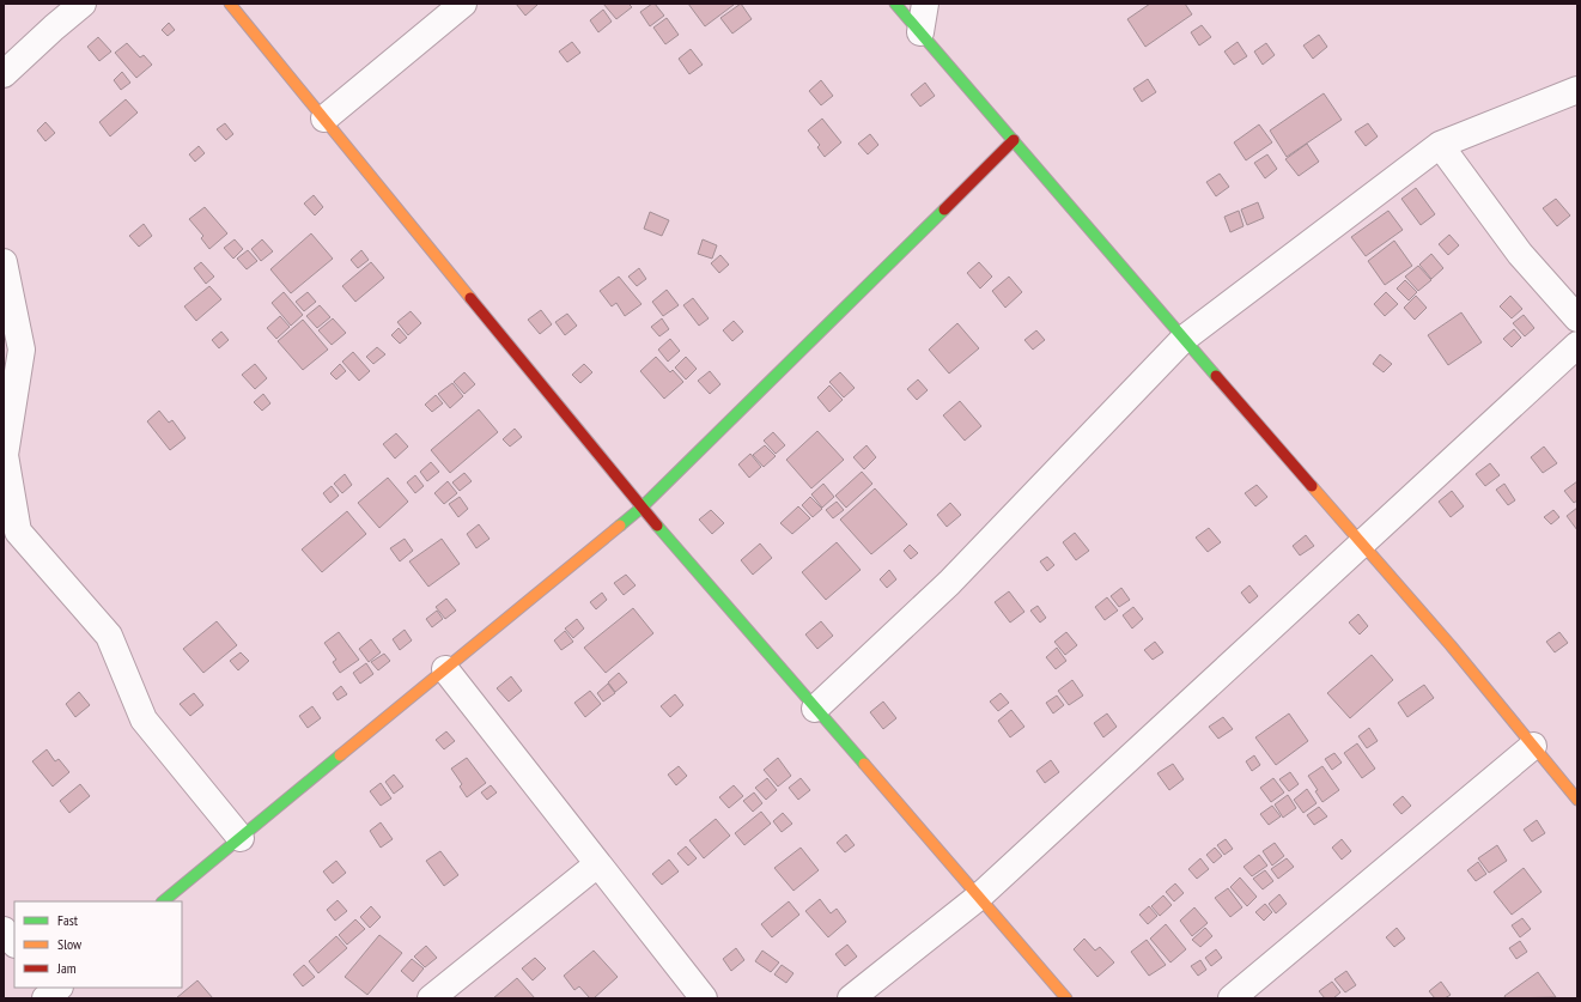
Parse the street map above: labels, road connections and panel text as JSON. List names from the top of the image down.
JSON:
{
  "legend": ["Fast", "Slow", "Jam"]
}
